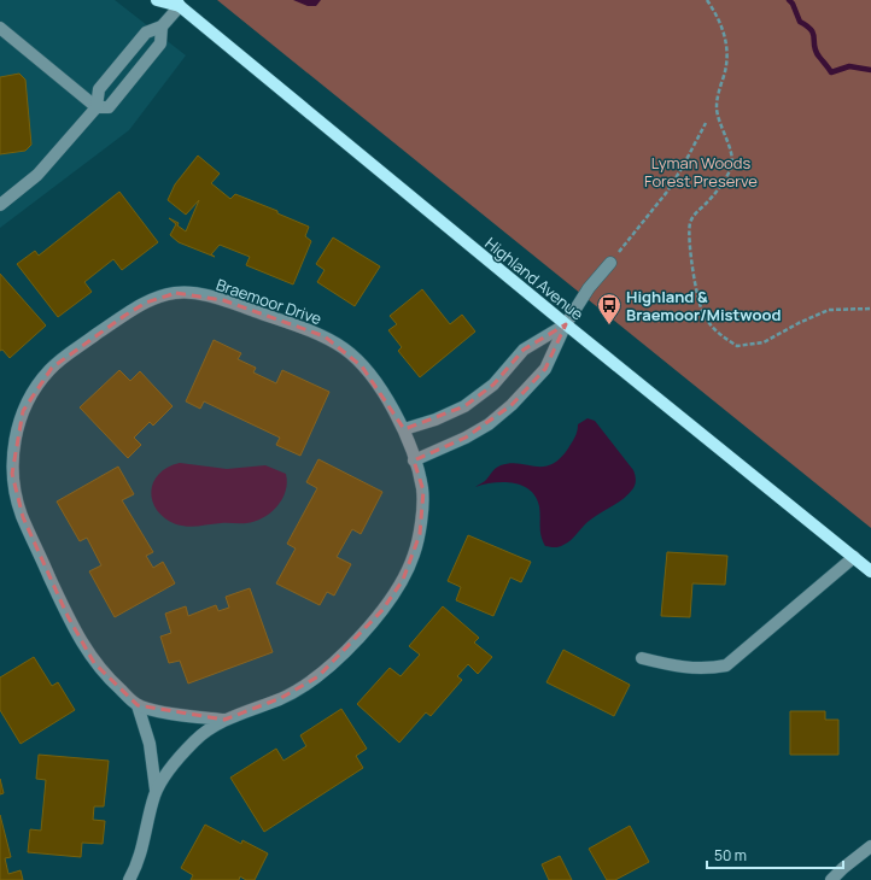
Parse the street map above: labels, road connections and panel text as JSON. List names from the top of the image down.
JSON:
{
  "streets": {
    "main road": ["Highland Avenue"],
    "street": ["Braemoor Drive"]
  },
  "parks": ["Lyman Woods Forest Preserve"],
  "places": {
    "bus stop": ["Highland & Braemoor/Mistwood"]
  },
  "scale_bar": "50 m"
}
